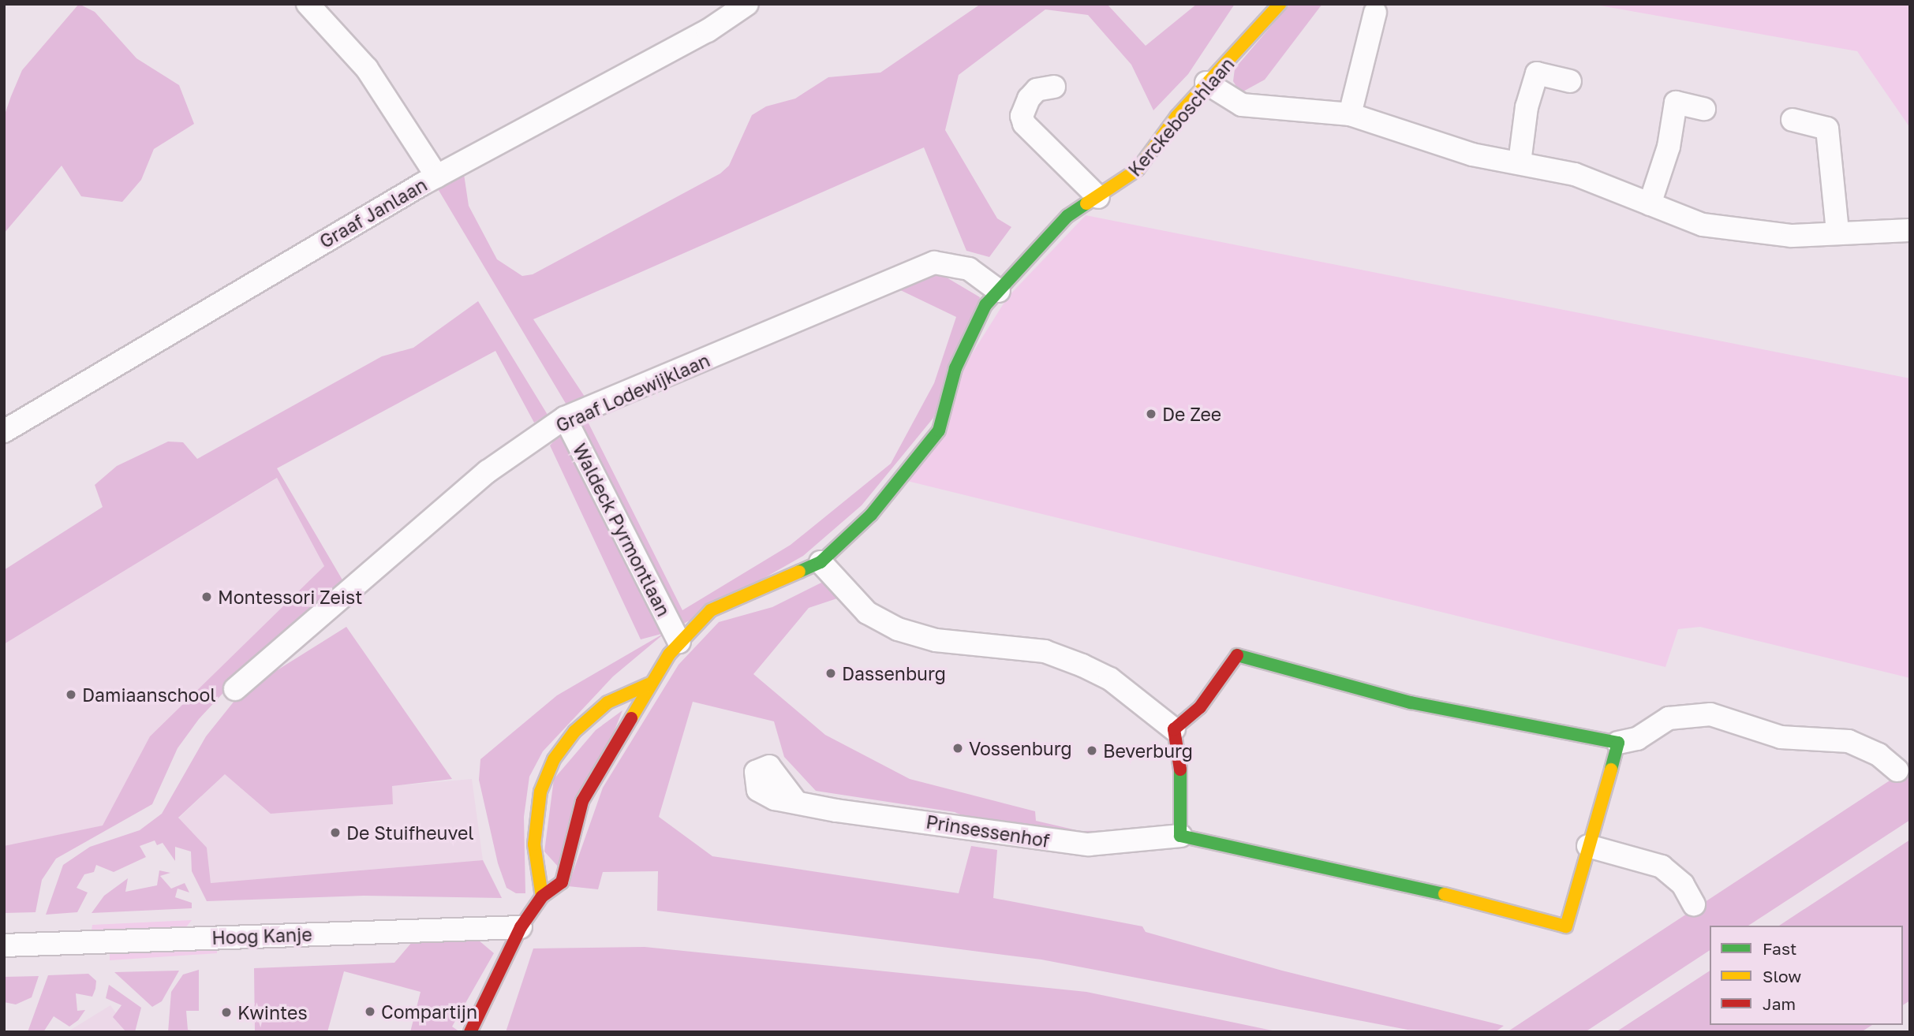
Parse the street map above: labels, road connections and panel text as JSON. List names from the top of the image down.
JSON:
{
  "streets": {
    "street": [
      "Kerckeboschlaan",
      "Graaf Janlaan",
      "Graaf Lodewijklaan",
      "Waldeck Pyrmontlaan",
      "Prinsessenhof",
      "Hoog Kanje"
    ]
  },
  "crossings": [
    ["Kerckeboschlaan", "Graaf Lodewijklaan"],
    ["Kerckeboschlaan", "Waldeck Pyrmontlaan"],
    ["Kerckeboschlaan", "Hoog Kanje"],
    ["Graaf Lodewijklaan", "Waldeck Pyrmontlaan"]
  ],
  "places": [
    "De Zee",
    "Montessori Zeist",
    "Dassenburg",
    "Damiaanschool",
    "Vossenburg",
    "Beverburg",
    "De Stuifheuvel",
    "Compartijn",
    "Kwintes"
  ],
  "legend": ["Fast", "Slow", "Jam"]
}
